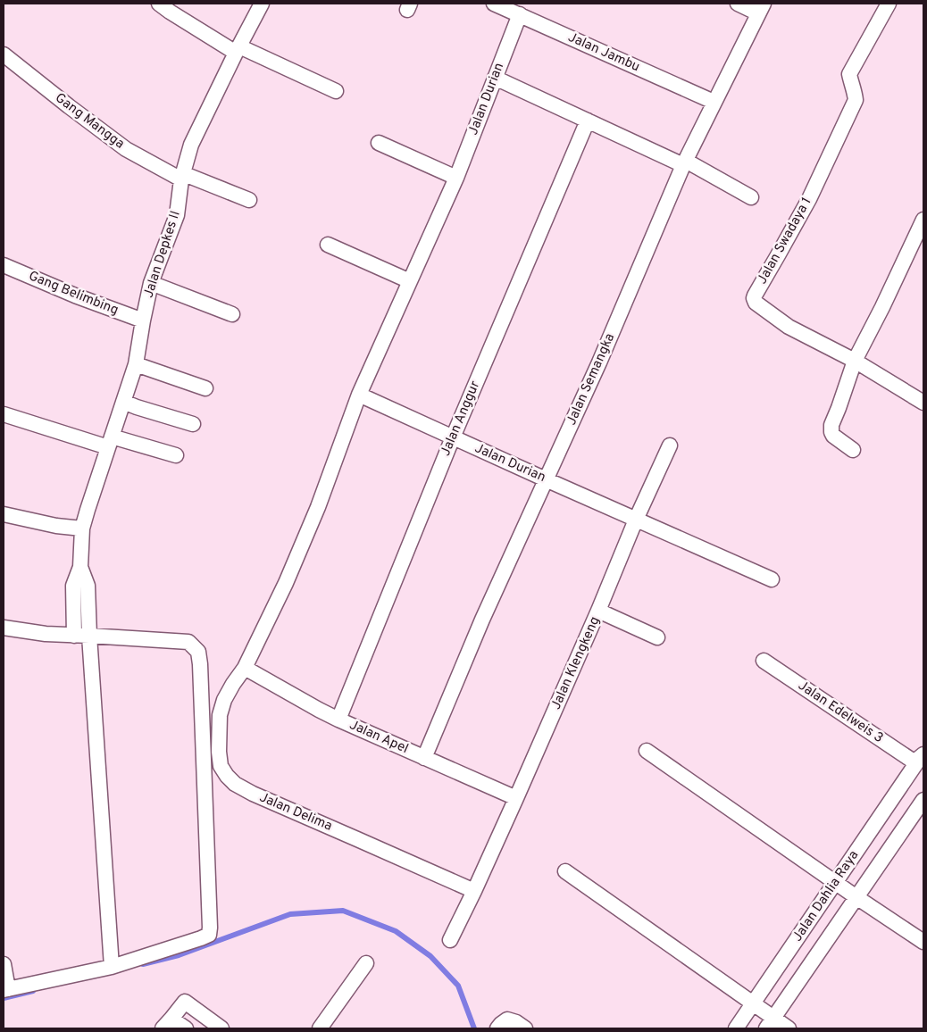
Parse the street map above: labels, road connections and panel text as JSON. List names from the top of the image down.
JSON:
{
  "streets": {
    "street": [
      "Jalan Jambu",
      "Jalan Durian",
      "Gang Mangga",
      "Jalan Swadaya 1",
      "Jalan Depkes II",
      "Gang Belimbing",
      "Jalan Semangka",
      "Jalan Anggur",
      "Jalan Klengkeng",
      "Jalan Edelweis 3",
      "Jalan Apel",
      "Jalan Delima",
      "Jalan Dahlia Raya"
    ]
  },
  "crossings": [
    ["Jalan Jambu", "Jalan Durian"],
    ["Jalan Jambu", "Jalan Semangka"],
    ["Jalan Durian", "Jalan Semangka"],
    ["Jalan Durian", "Jalan Anggur"],
    ["Jalan Durian", "Jalan Klengkeng"],
    ["Jalan Durian", "Jalan Apel"],
    ["Jalan Durian", "Jalan Delima"],
    ["Gang Mangga", "Jalan Depkes II"],
    ["Jalan Depkes II", "Gang Belimbing"],
    ["Jalan Semangka", "Jalan Apel"],
    ["Jalan Anggur", "Jalan Apel"],
    ["Jalan Klengkeng", "Jalan Apel"],
    ["Jalan Klengkeng", "Jalan Delima"],
    ["Jalan Edelweis 3", "Jalan Dahlia Raya"],
    ["Jalan Apel", "Jalan Delima"]
  ]
}
